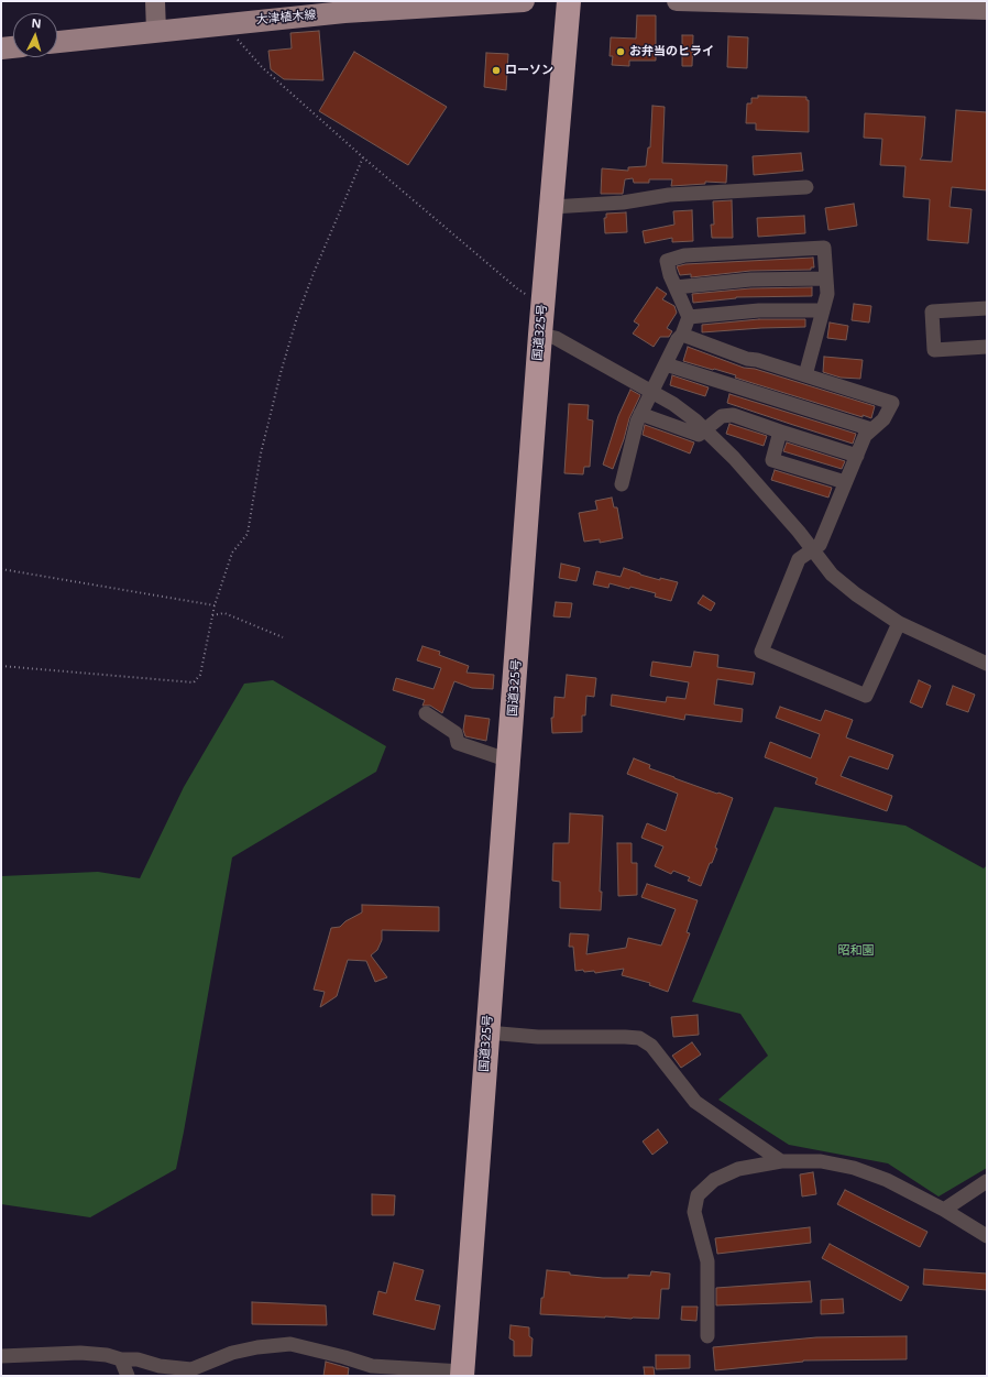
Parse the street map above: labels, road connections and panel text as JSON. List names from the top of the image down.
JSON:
{
  "streets": {
    "highway": ["国道325号"],
    "main road": ["大津植木線"]
  },
  "parks": ["昭和園"],
  "places": ["お弁当のヒライ", "ローソン"],
  "north": "top"
}
